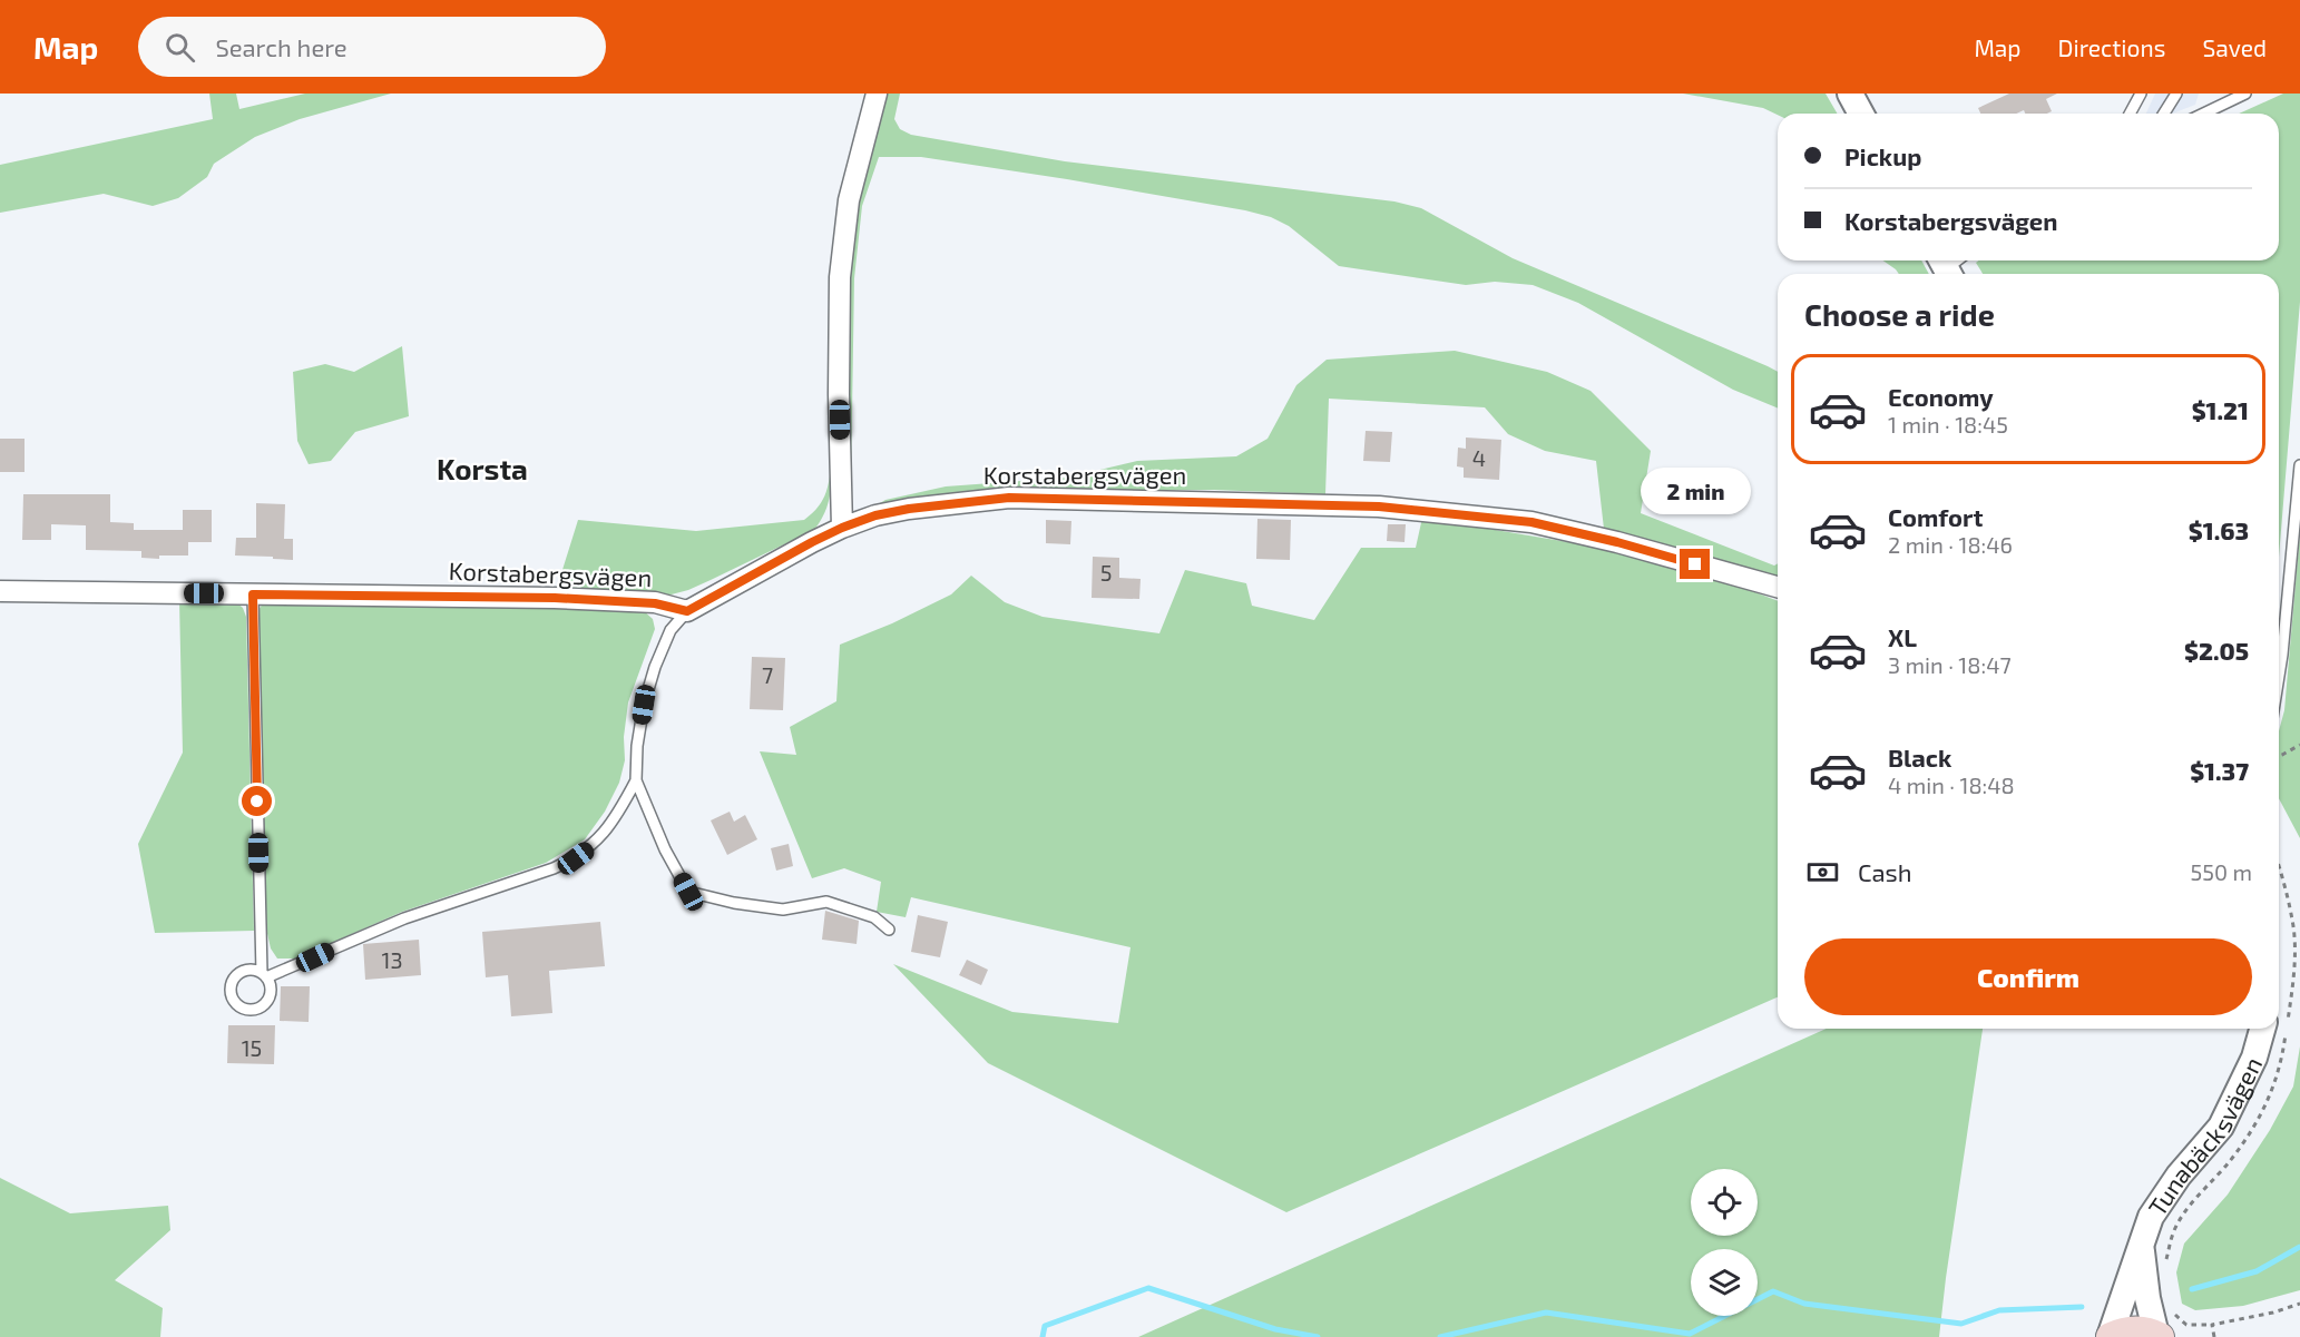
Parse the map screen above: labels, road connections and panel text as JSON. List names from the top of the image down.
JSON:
{
  "streets": {
    "street": ["Korstabergsvägen", "Tunabäcksvägen"]
  },
  "districts": ["Korsta"],
  "house_numbers": [
    "4",
    "5",
    "7",
    "13",
    "15"
  ],
  "page": {
    "header": "Map",
    "search": "Search here",
    "nav": ["Map", "Directions", "Saved"],
    "banner": ["Pickup", "Korstabergsvägen"],
    "heading": "Choose a ride",
    "list": [
      {
        "name": "Economy",
        "note": "1 min · 18:45",
        "value": "$1.21"
      },
      {
        "name": "Comfort",
        "note": "2 min · 18:46",
        "value": "$1.63"
      },
      {
        "name": "XL",
        "note": "3 min · 18:47",
        "value": "$2.05"
      },
      {
        "name": "Black",
        "note": "4 min · 18:48",
        "value": "$1.37"
      }
    ],
    "bubble": "2 min",
    "pay": ["Cash", "550 m"],
    "buttons": "Confirm"
  }
}
